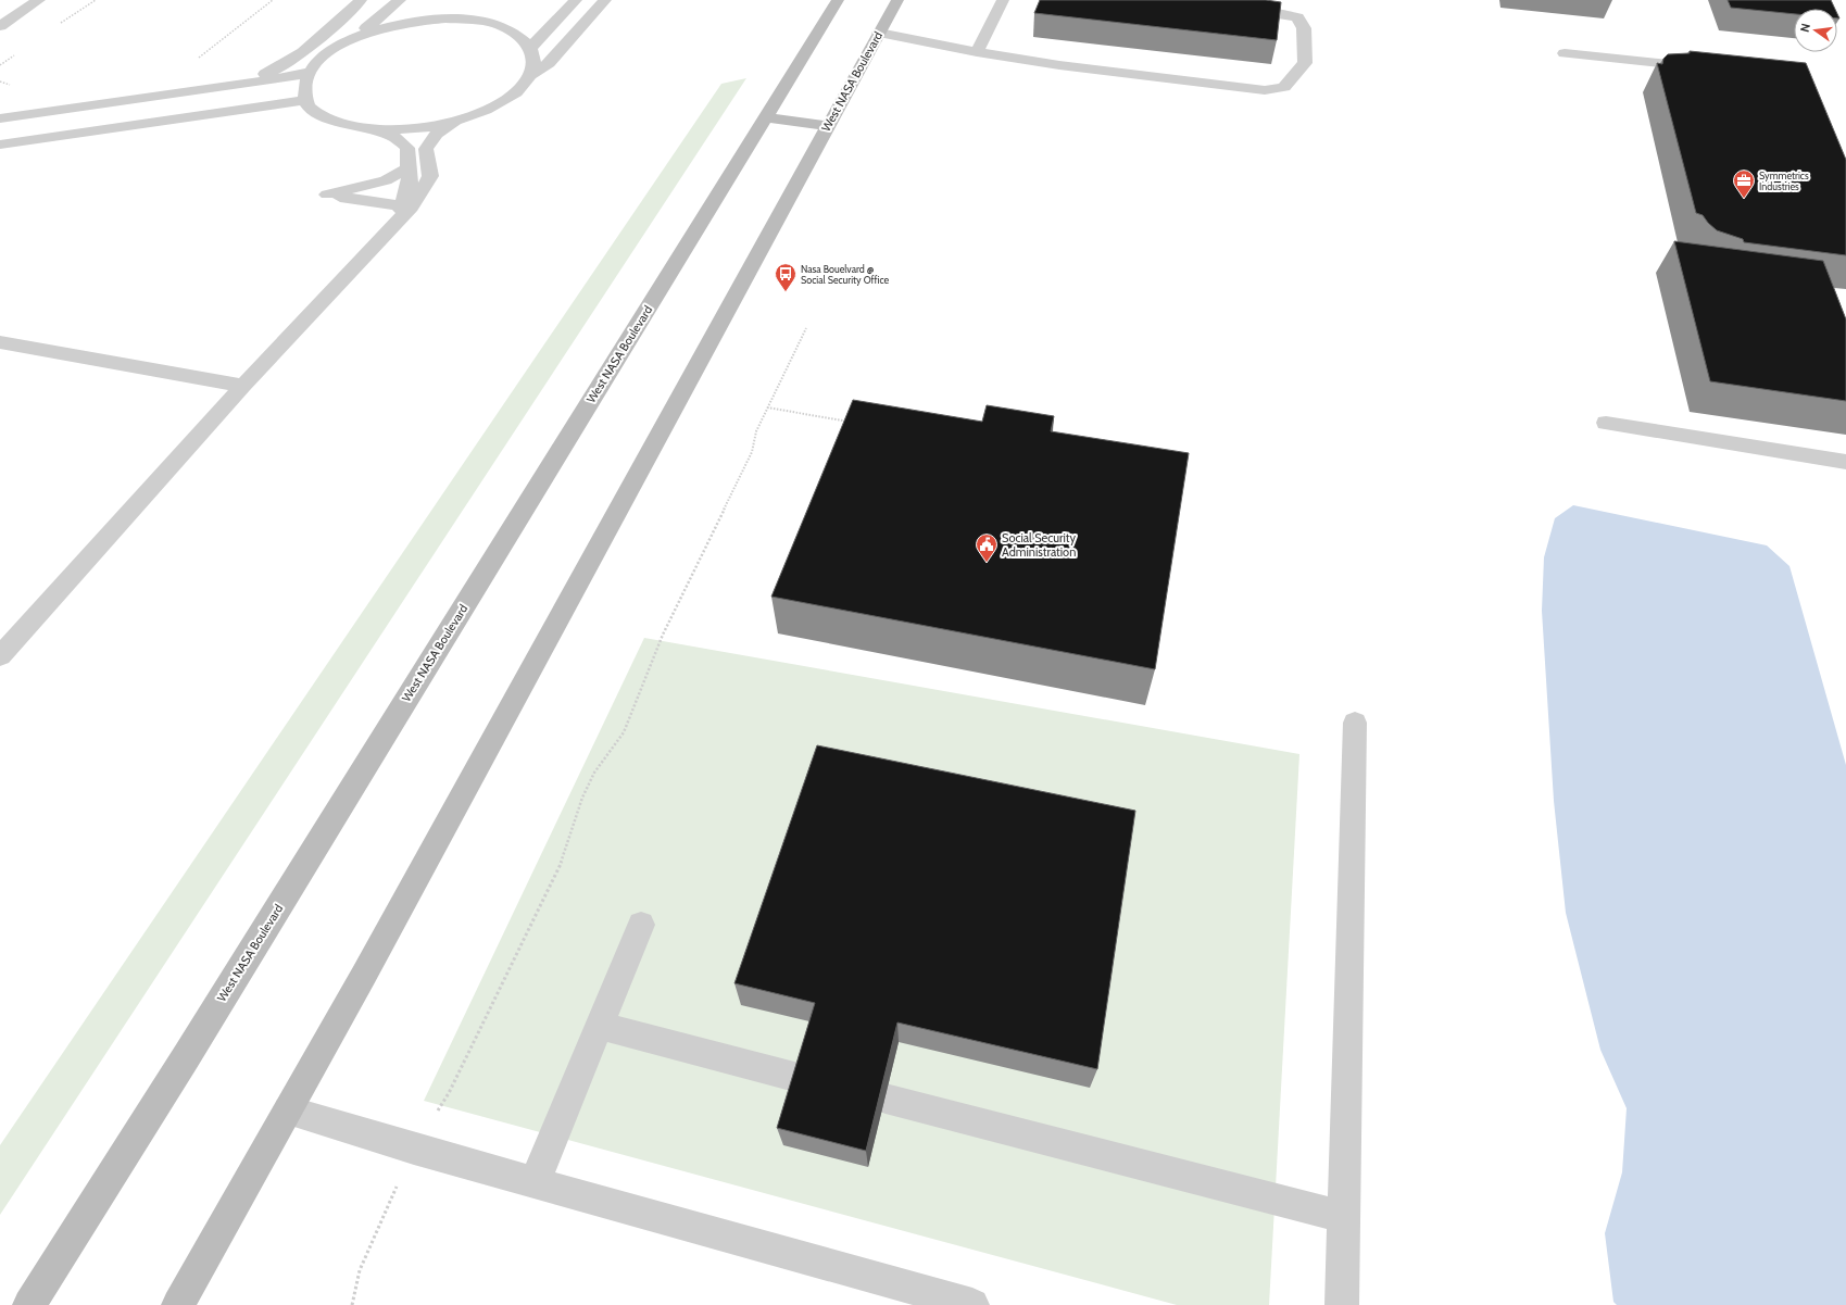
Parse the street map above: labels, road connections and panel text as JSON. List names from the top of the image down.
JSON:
{
  "streets": {
    "main road": ["West NASA Boulevard"]
  },
  "places": {
    "office": ["Symmetrics Industries"],
    "bus stop": ["Nasa Bouelvard @ Social Security Office"],
    "public building": ["Social Security Administration"]
  },
  "north": "left"
}
